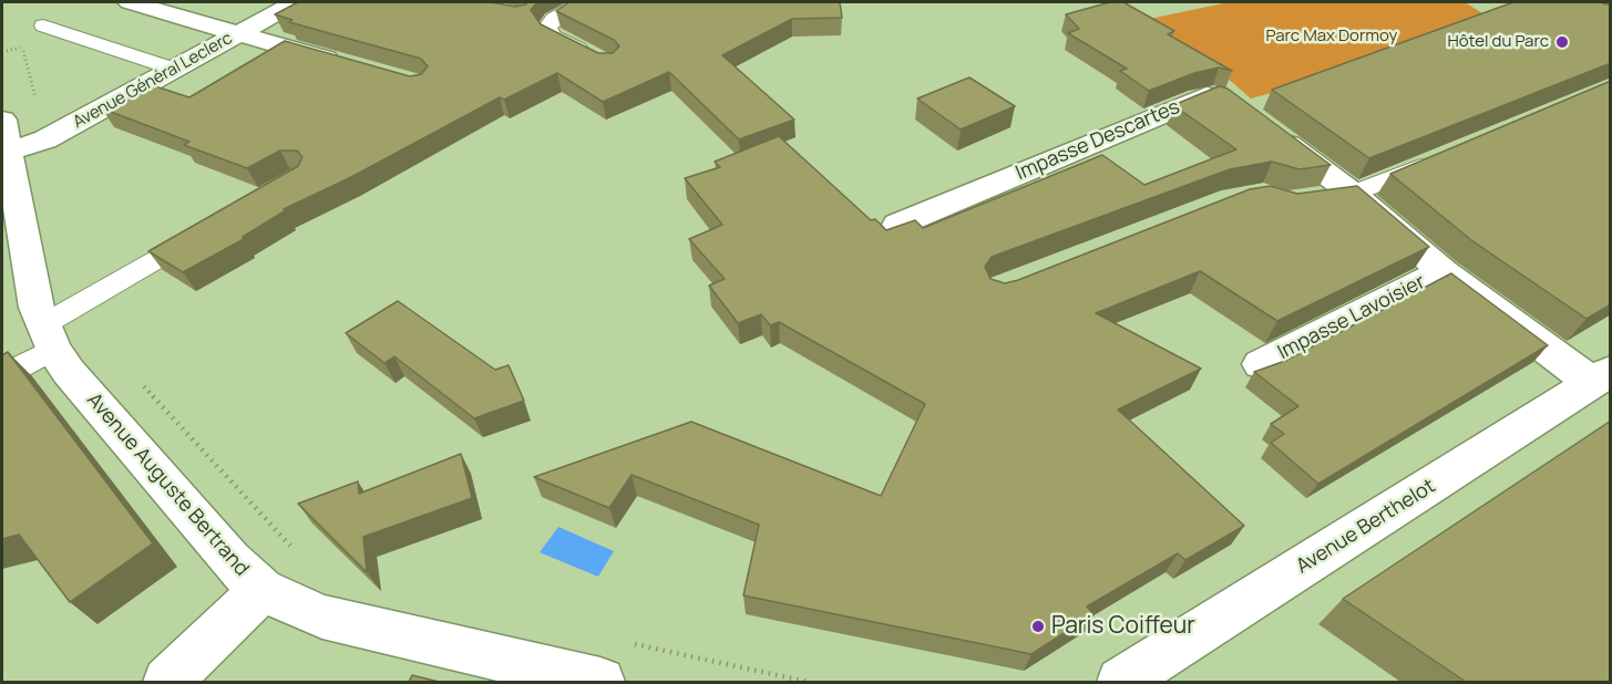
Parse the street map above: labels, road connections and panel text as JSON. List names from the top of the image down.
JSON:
{
  "streets": {
    "street": [
      "Avenue Général Leclerc",
      "Impasse Descartes",
      "Impasse Lavoisier",
      "Avenue Auguste Bertrand",
      "Avenue Berthelot"
    ]
  },
  "crossings": [
    ["Avenue Général Leclerc", "Avenue Auguste Bertrand"]
  ],
  "parks": ["Parc Max Dormoy"],
  "places": ["Hôtel du Parc", "Paris Coiffeur"]
}
